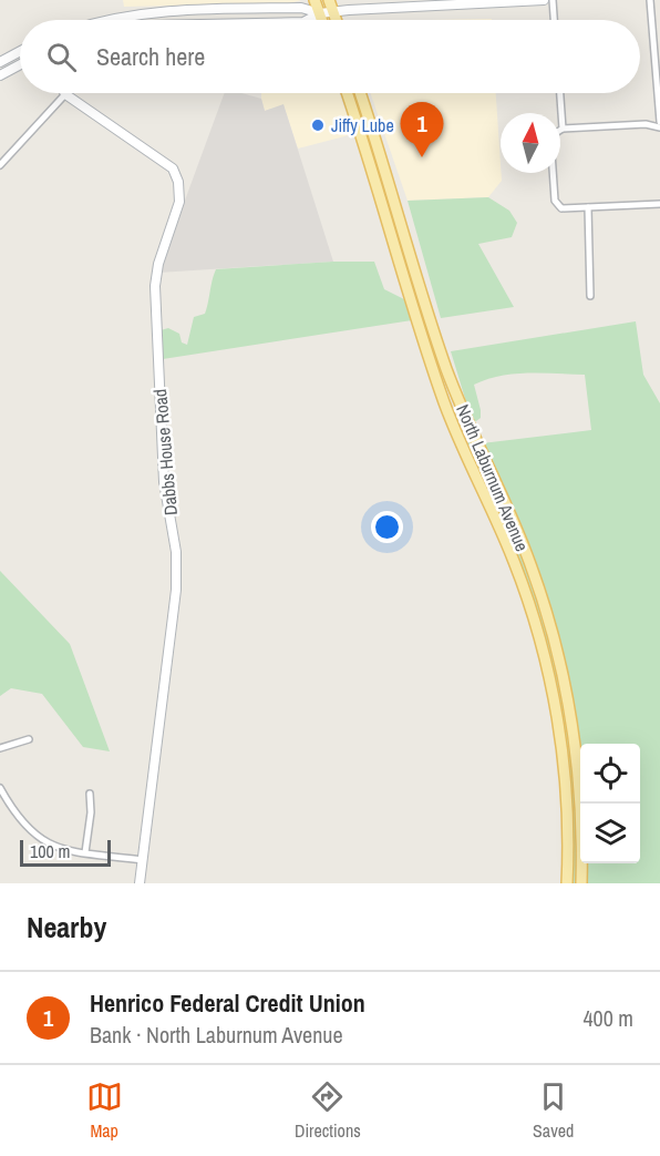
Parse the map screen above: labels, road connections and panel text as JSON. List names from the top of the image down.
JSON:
{
  "streets": {
    "main road": ["North Laburnum Avenue"],
    "street": ["Dabbs House Road"]
  },
  "places": ["Jiffy Lube"],
  "scale_bar": "100 m",
  "north": "top",
  "page": {
    "search": "Search here",
    "pins": "1",
    "scale": "100 m",
    "heading": "Nearby",
    "list": [
      {
        "mark": "1",
        "name": "Henrico Federal Credit Union",
        "note": "Bank · North Laburnum Avenue",
        "value": "400 m"
      }
    ],
    "nav": ["Map", "Directions", "Saved"]
  }
}
